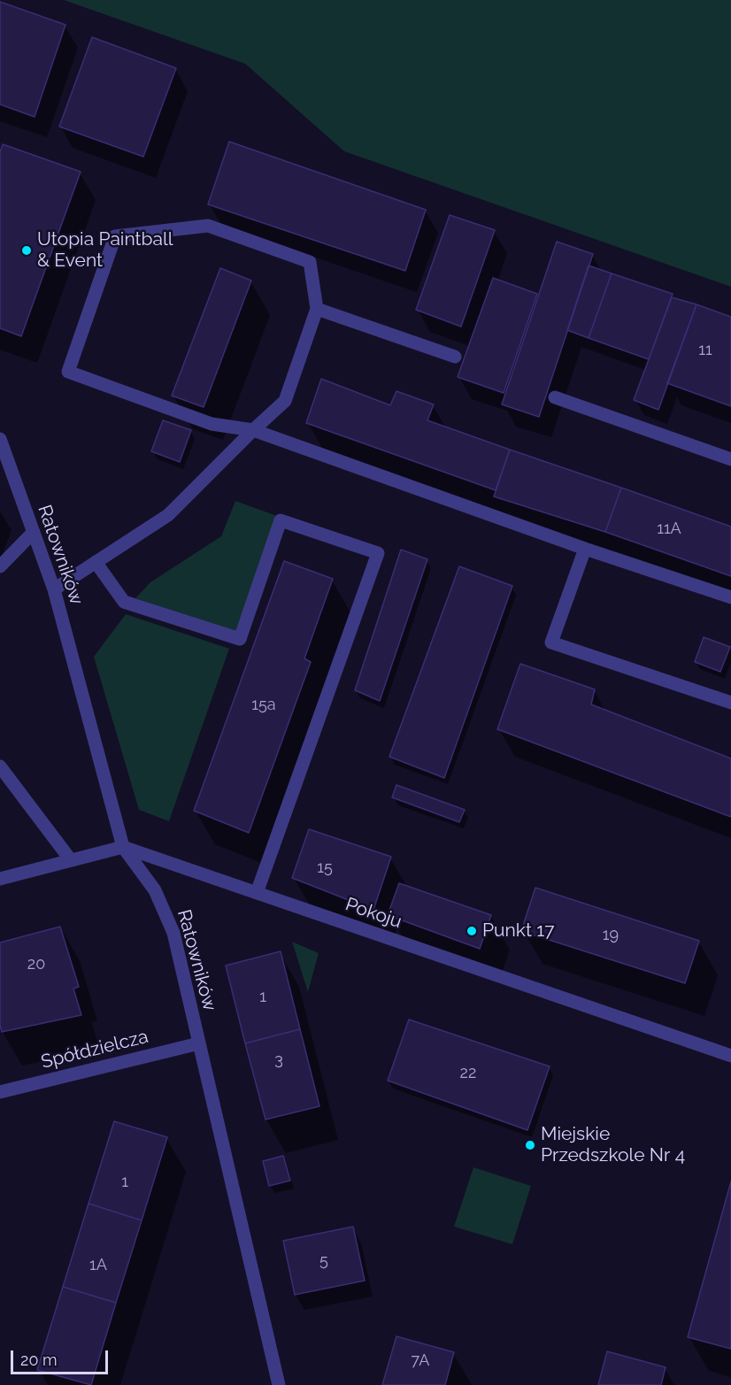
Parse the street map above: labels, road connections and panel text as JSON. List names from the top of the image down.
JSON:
{
  "streets": {
    "street": ["Ratowników", "Pokoju", "Spółdzielcza"]
  },
  "crossings": [
    ["Ratowników", "Pokoju"],
    ["Ratowników", "Spółdzielcza"]
  ],
  "places": ["Utopia Paintball & Event", "Punkt 17", "Miejskie Przedszkole Nr 4"],
  "house_numbers": [
    "11",
    "11A",
    "15a",
    "15",
    "19",
    "20",
    "1",
    "3",
    "22",
    "1",
    "5",
    "1A",
    "7A"
  ],
  "scale_bar": "20 m"
}
